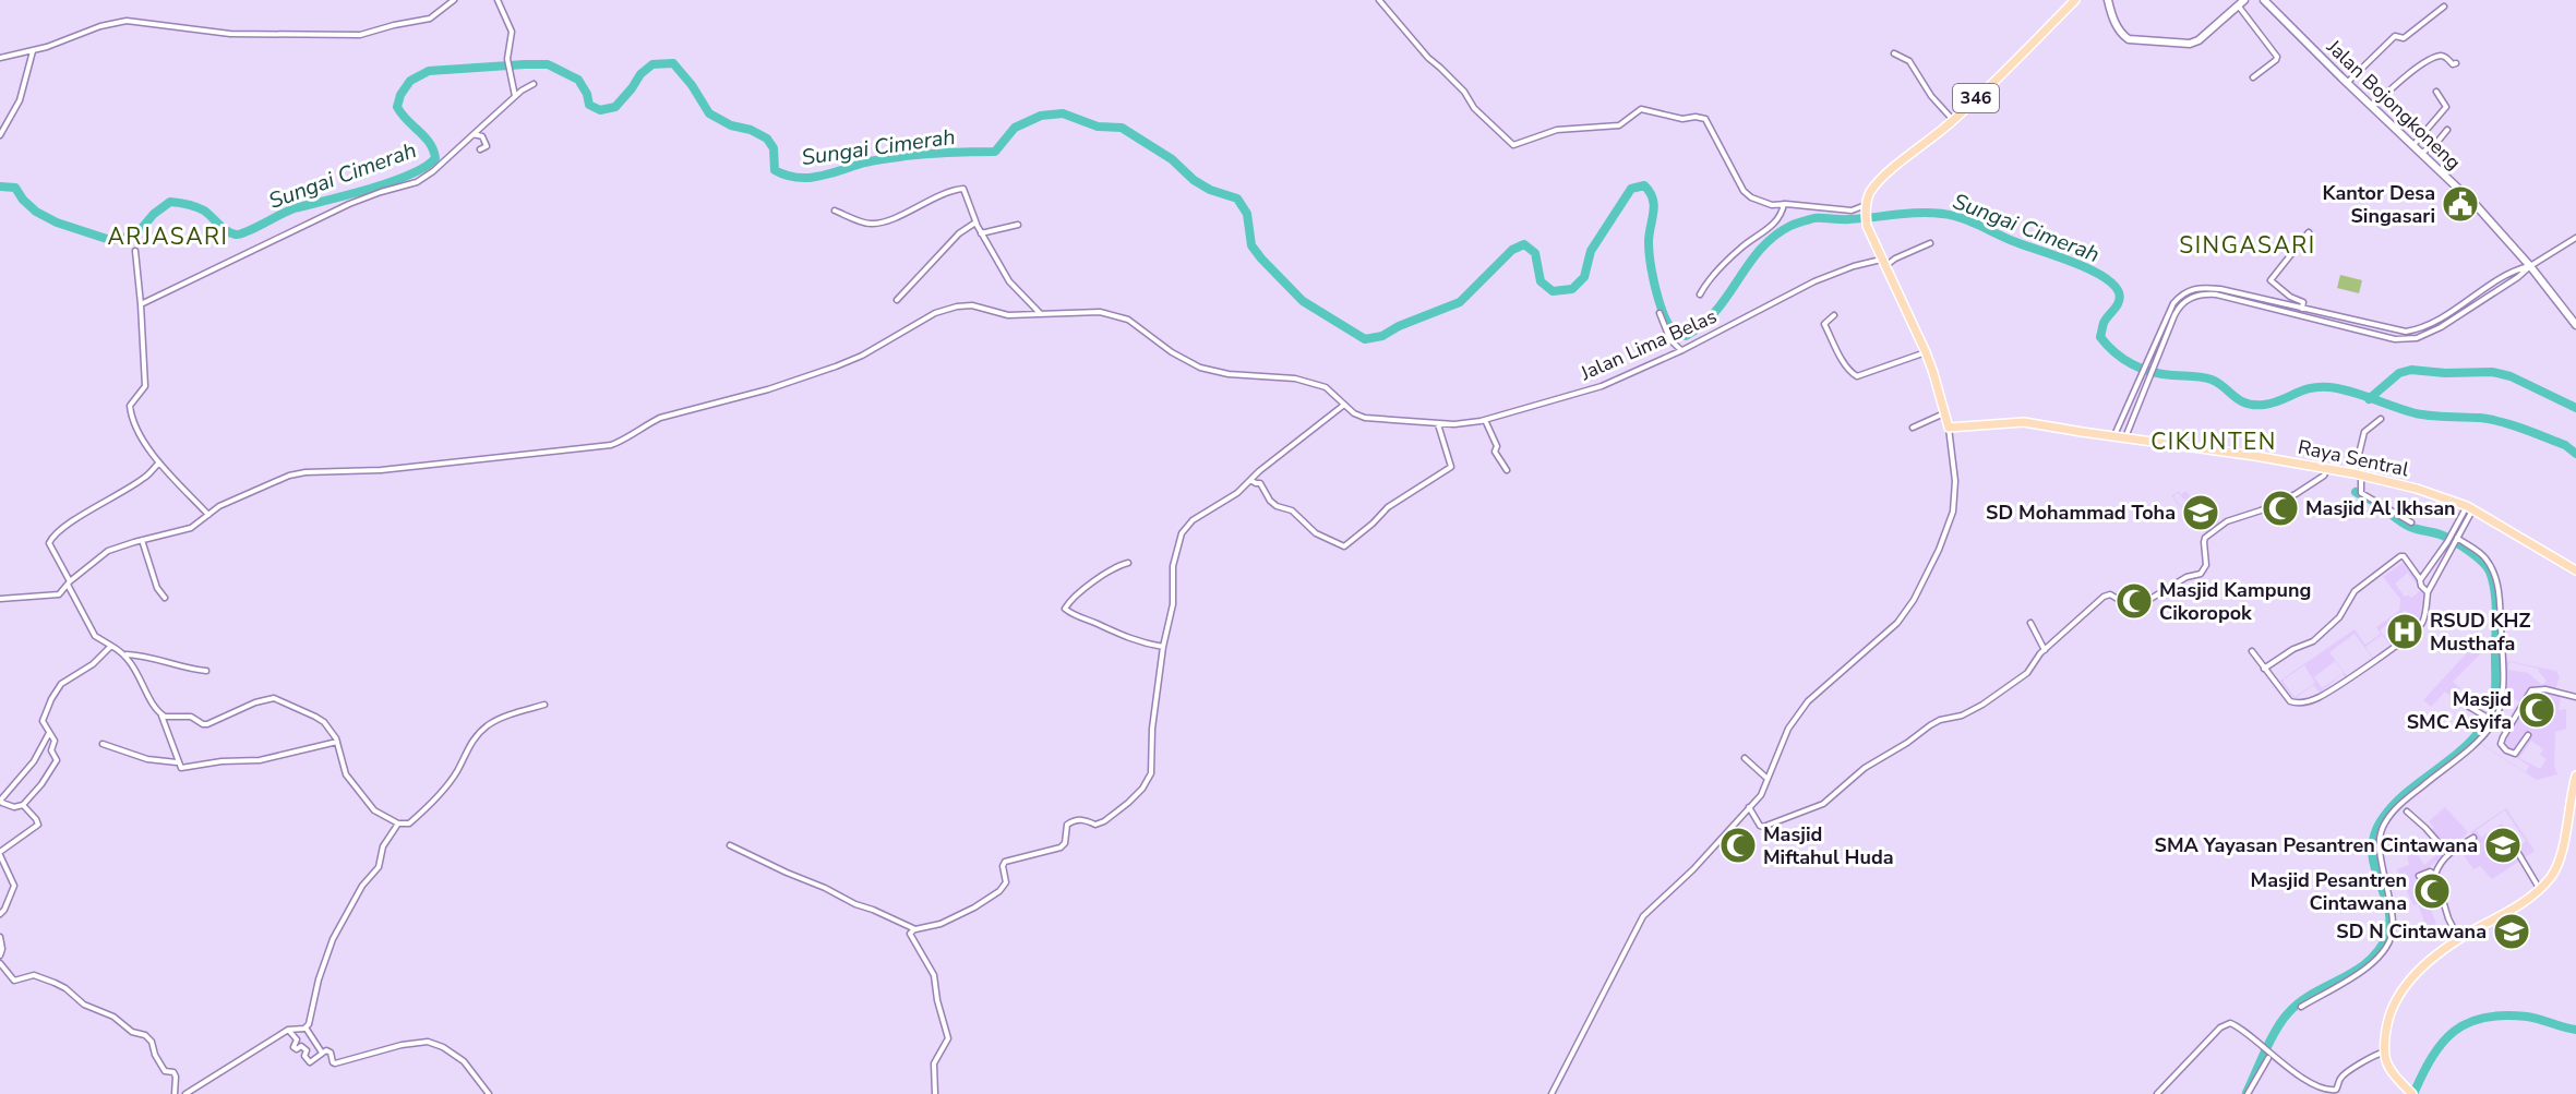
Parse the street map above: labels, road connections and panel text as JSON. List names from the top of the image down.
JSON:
{
  "streets": {
    "main road": ["346", "Jalan Bojongkoneng", "Raya Sentral"],
    "street": ["Jalan Lima Belas"]
  },
  "crossings": [
    ["346", "Jalan Lima Belas"],
    ["346", "Raya Sentral"]
  ],
  "districts": ["ARJASARI", "SINGASARI", "CIKUNTEN"],
  "water": ["Sungai Cimerah"],
  "places": {
    "public building": ["Kantor Desa Singasari"],
    "mosque": [
      "Masjid Al Ikhsan",
      "Masjid Kampung Cikoropok",
      "Masjid SMC Asyifa",
      "Masjid Miftahul Huda",
      "Masjid Pesantren Cintawana"
    ],
    "school or university": ["SD Mohammad Toha", "SMA Yayasan Pesantren Cintawana", "SD N Cintawana"],
    "hospital": ["RSUD KHZ Musthafa"]
  }
}
